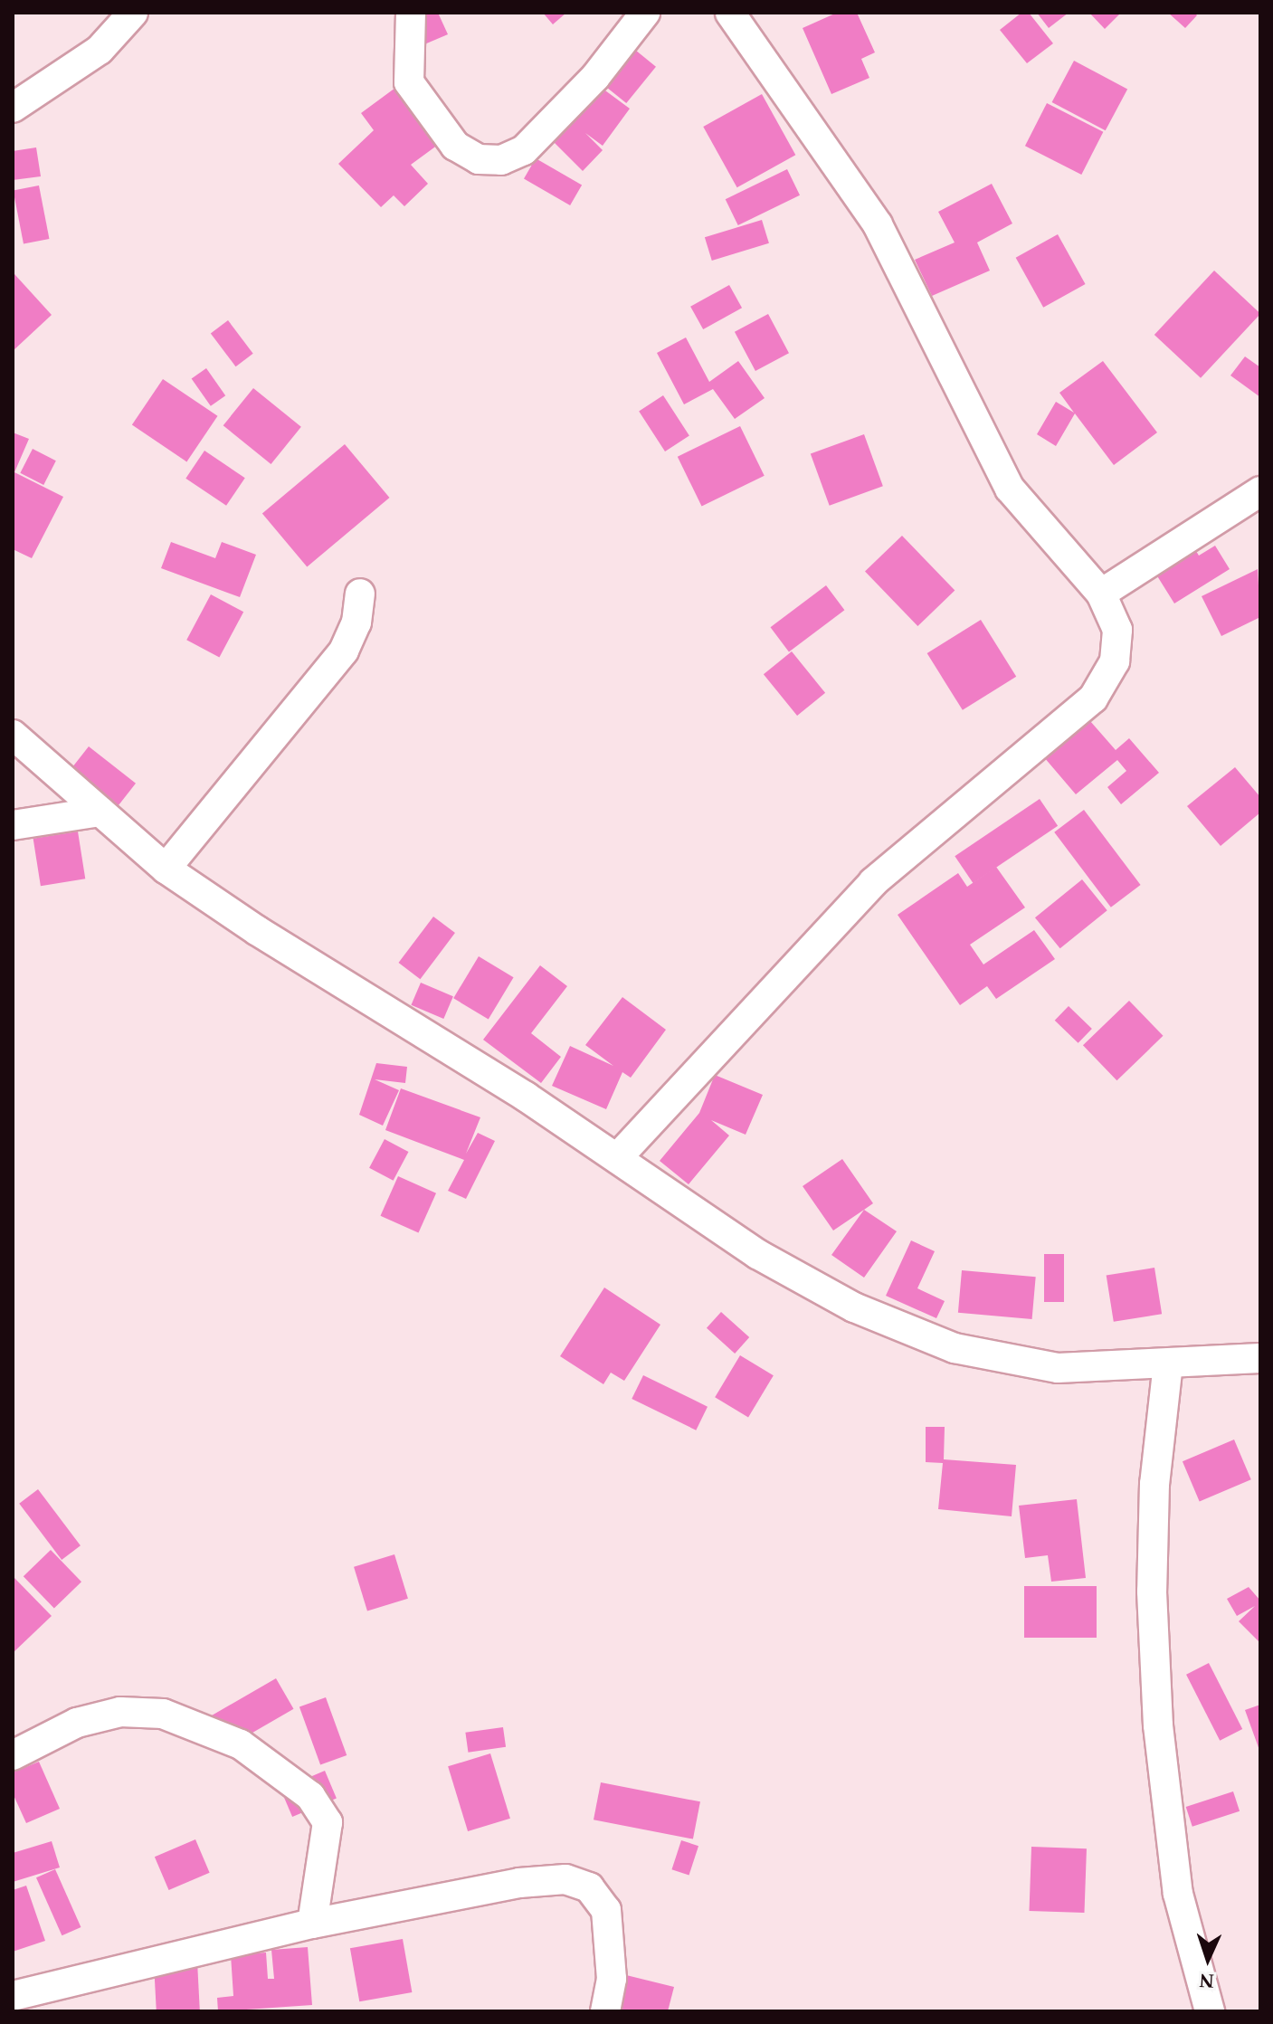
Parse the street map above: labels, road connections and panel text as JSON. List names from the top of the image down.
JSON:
{
  "north": "bottom"
}
